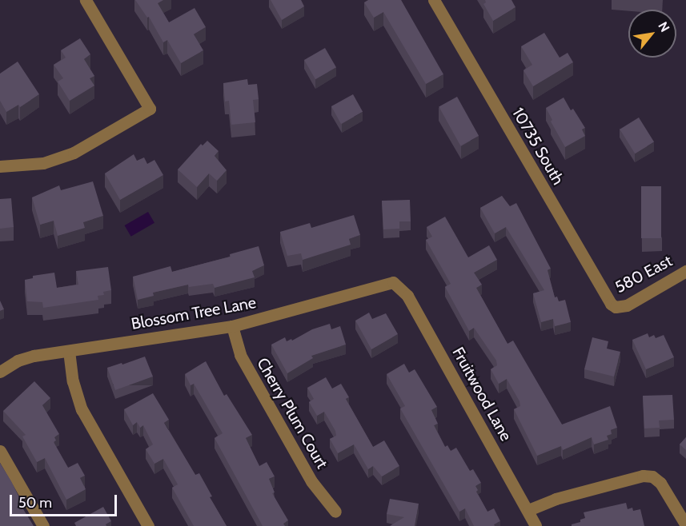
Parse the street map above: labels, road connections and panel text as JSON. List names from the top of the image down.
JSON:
{
  "streets": {
    "street": [
      "10735 South",
      "580 East",
      "Blossom Tree Lane",
      "Fruitwood Lane",
      "Cherry Plum Court"
    ]
  },
  "crossings": [
    ["10735 South", "580 East"],
    ["Blossom Tree Lane", "Fruitwood Lane"],
    ["Blossom Tree Lane", "Cherry Plum Court"]
  ],
  "scale_bar": "50 m",
  "north": "top right"
}
